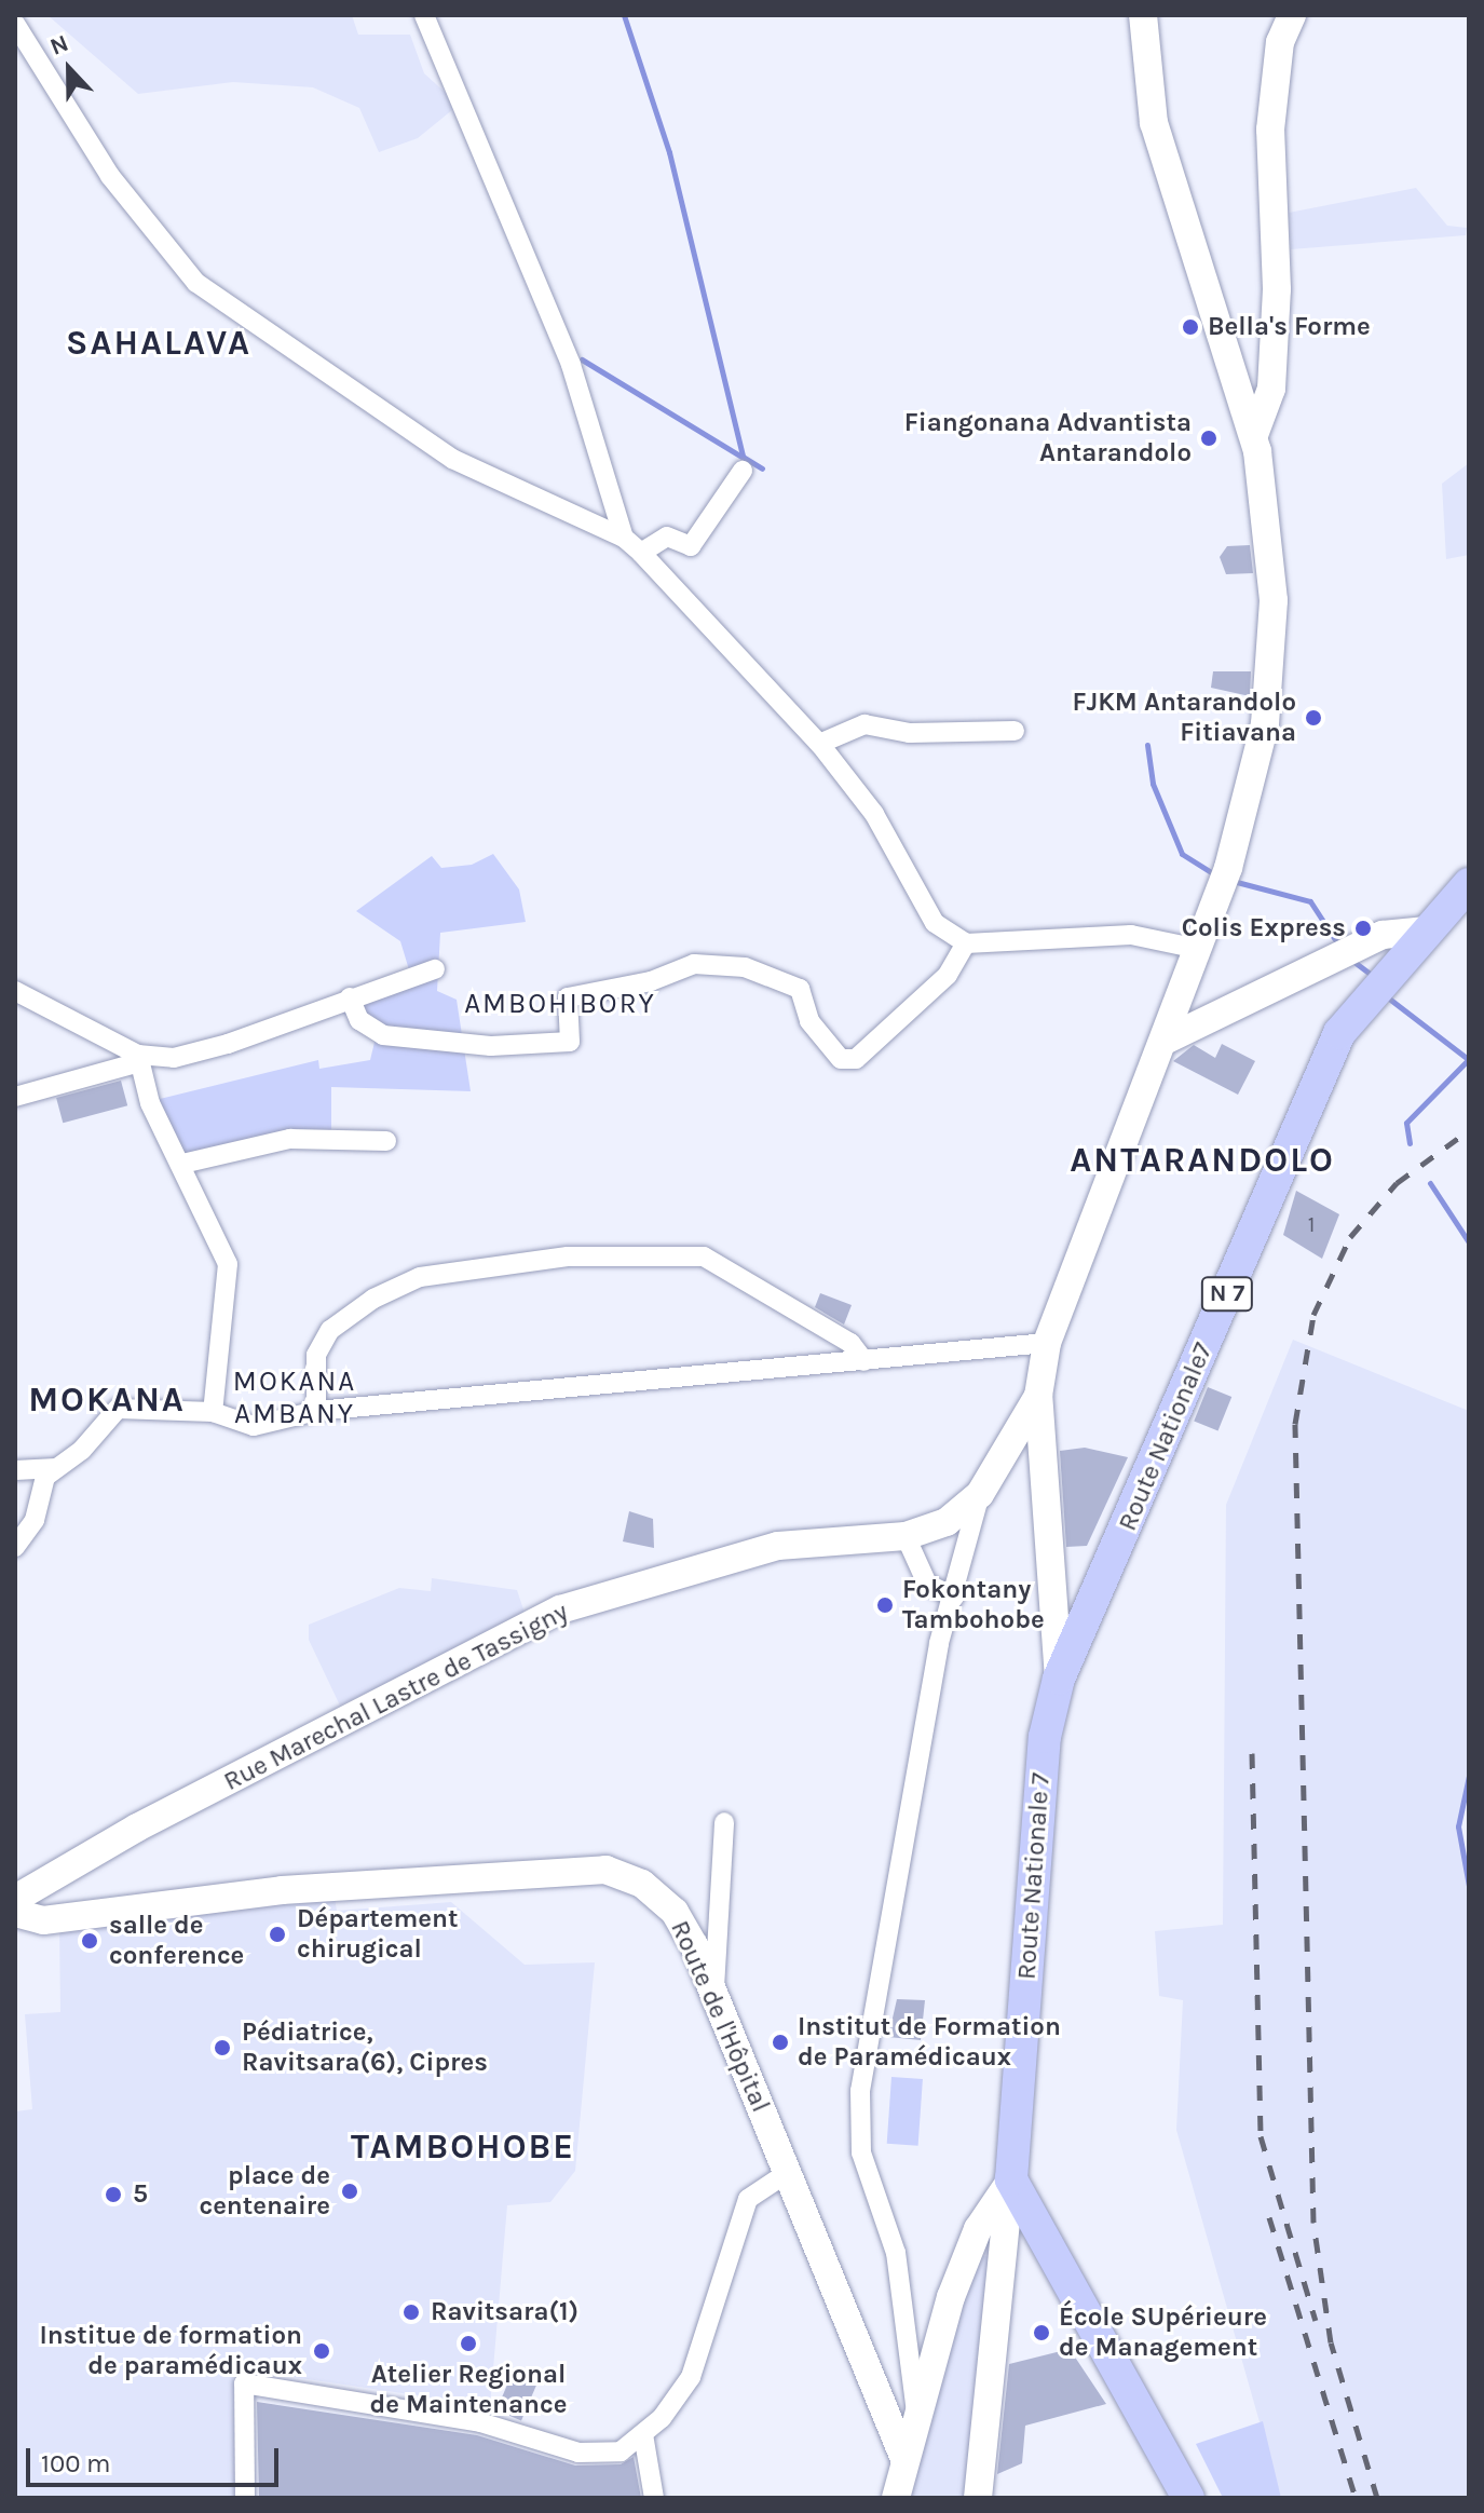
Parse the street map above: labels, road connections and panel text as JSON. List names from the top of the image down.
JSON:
{
  "streets": {
    "main road": ["N 7", "Route Nationale7", "Route Nationale 7"],
    "street": ["Rue Marechal Lastre de Tassigny", "Route de l'Hôpital"]
  },
  "crossings": [
    ["N 7", "Route Nationale7"],
    ["Route Nationale7", "Route Nationale 7"]
  ],
  "districts": [
    "SAHALAVA",
    "AMBOHIBORY",
    "ANTARANDOLO",
    "MOKANA AMBANY",
    "MOKANA",
    "TAMBOHOBE"
  ],
  "places": [
    "Bella's Forme",
    "Fiangonana Advantista Antarandolo",
    "FJKM Antarandolo Fitiavana",
    "Colis Express",
    "Fokontany Tambohobe",
    "Département chirugical",
    "salle de conference",
    "Institut de Formation de Paramédicaux",
    "Pédiatrice, Ravitsara(6), Cipres",
    "place de centenaire",
    "5",
    "Ravitsara(1)",
    "École SUpérieure de Management",
    "Atelier Regional de Maintenance",
    "Institue de formation de paramédicaux"
  ],
  "house_numbers": ["1"],
  "scale_bar": "100 m",
  "north": "top"
}
